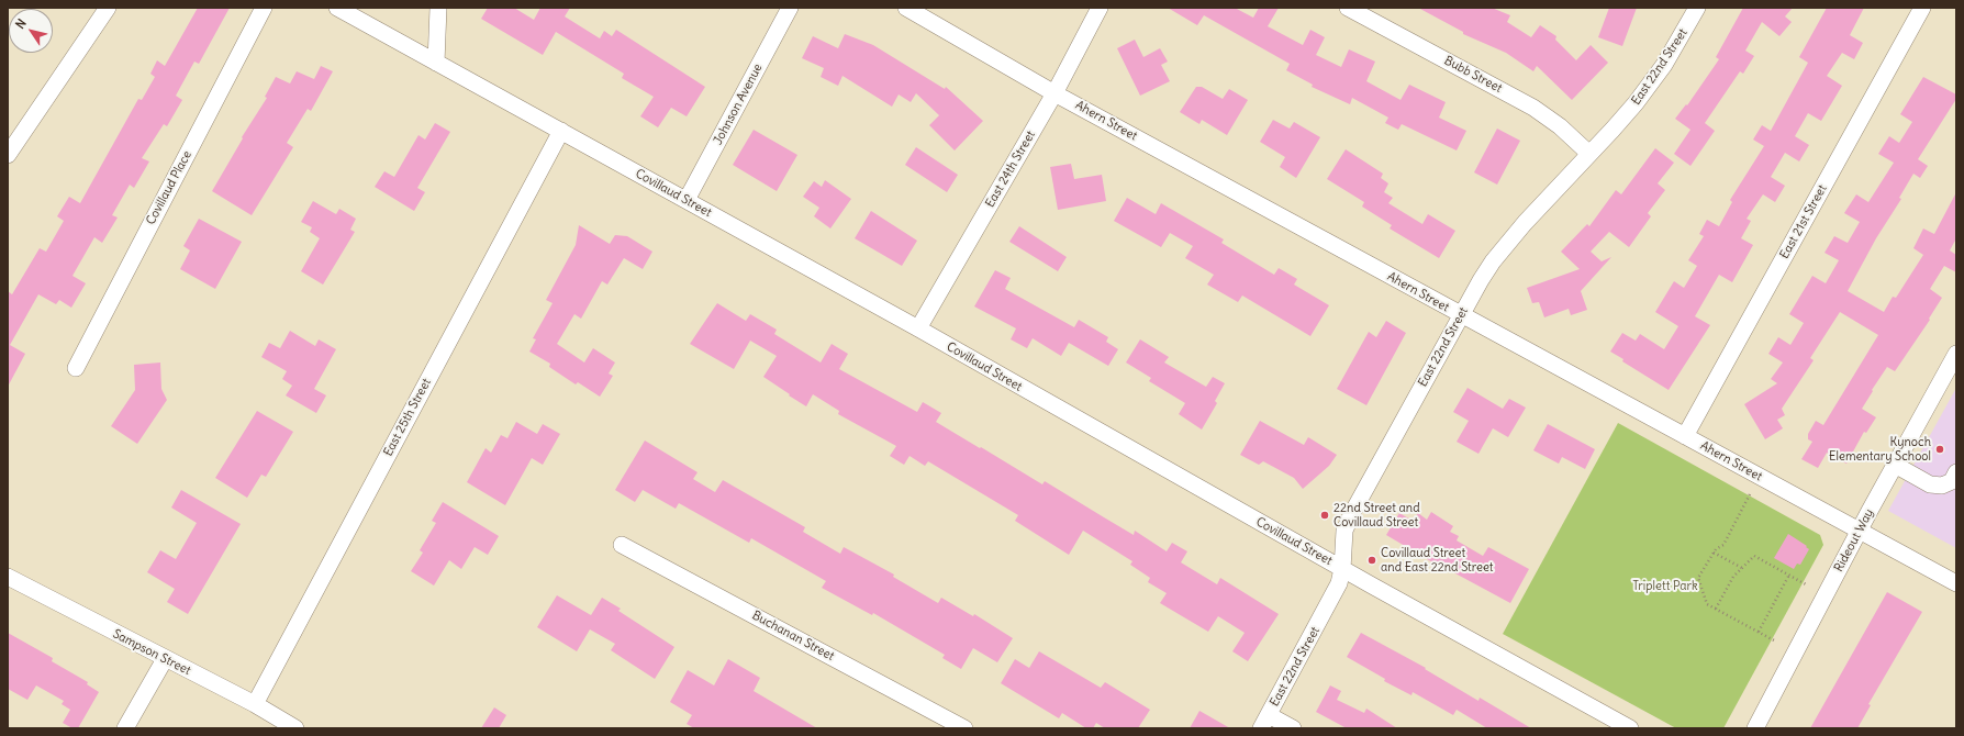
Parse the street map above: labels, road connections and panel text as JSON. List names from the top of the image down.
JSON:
{
  "streets": {
    "street": [
      "East 22nd Street",
      "Bubb Street",
      "Johnson Avenue",
      "Ahern Street",
      "East 24th Street",
      "Covillaud Place",
      "Covillaud Street",
      "East 21st Street",
      "East 25th Street",
      "Rideout Way",
      "Buchanan Street",
      "Sampson Street"
    ]
  },
  "crossings": [
    ["East 22nd Street", "Bubb Street"],
    ["East 22nd Street", "Ahern Street"],
    ["East 22nd Street", "Covillaud Street"],
    ["Johnson Avenue", "Covillaud Street"],
    ["Ahern Street", "East 24th Street"],
    ["Ahern Street", "East 21st Street"],
    ["Ahern Street", "Rideout Way"],
    ["East 24th Street", "Covillaud Street"],
    ["Covillaud Street", "East 25th Street"],
    ["East 25th Street", "Sampson Street"]
  ],
  "parks": ["Triplett Park"],
  "places": ["Kynoch Elementary School", "22nd Street and Covillaud Street", "Covillaud Street and East 22nd Street"],
  "north": "top left"
}
